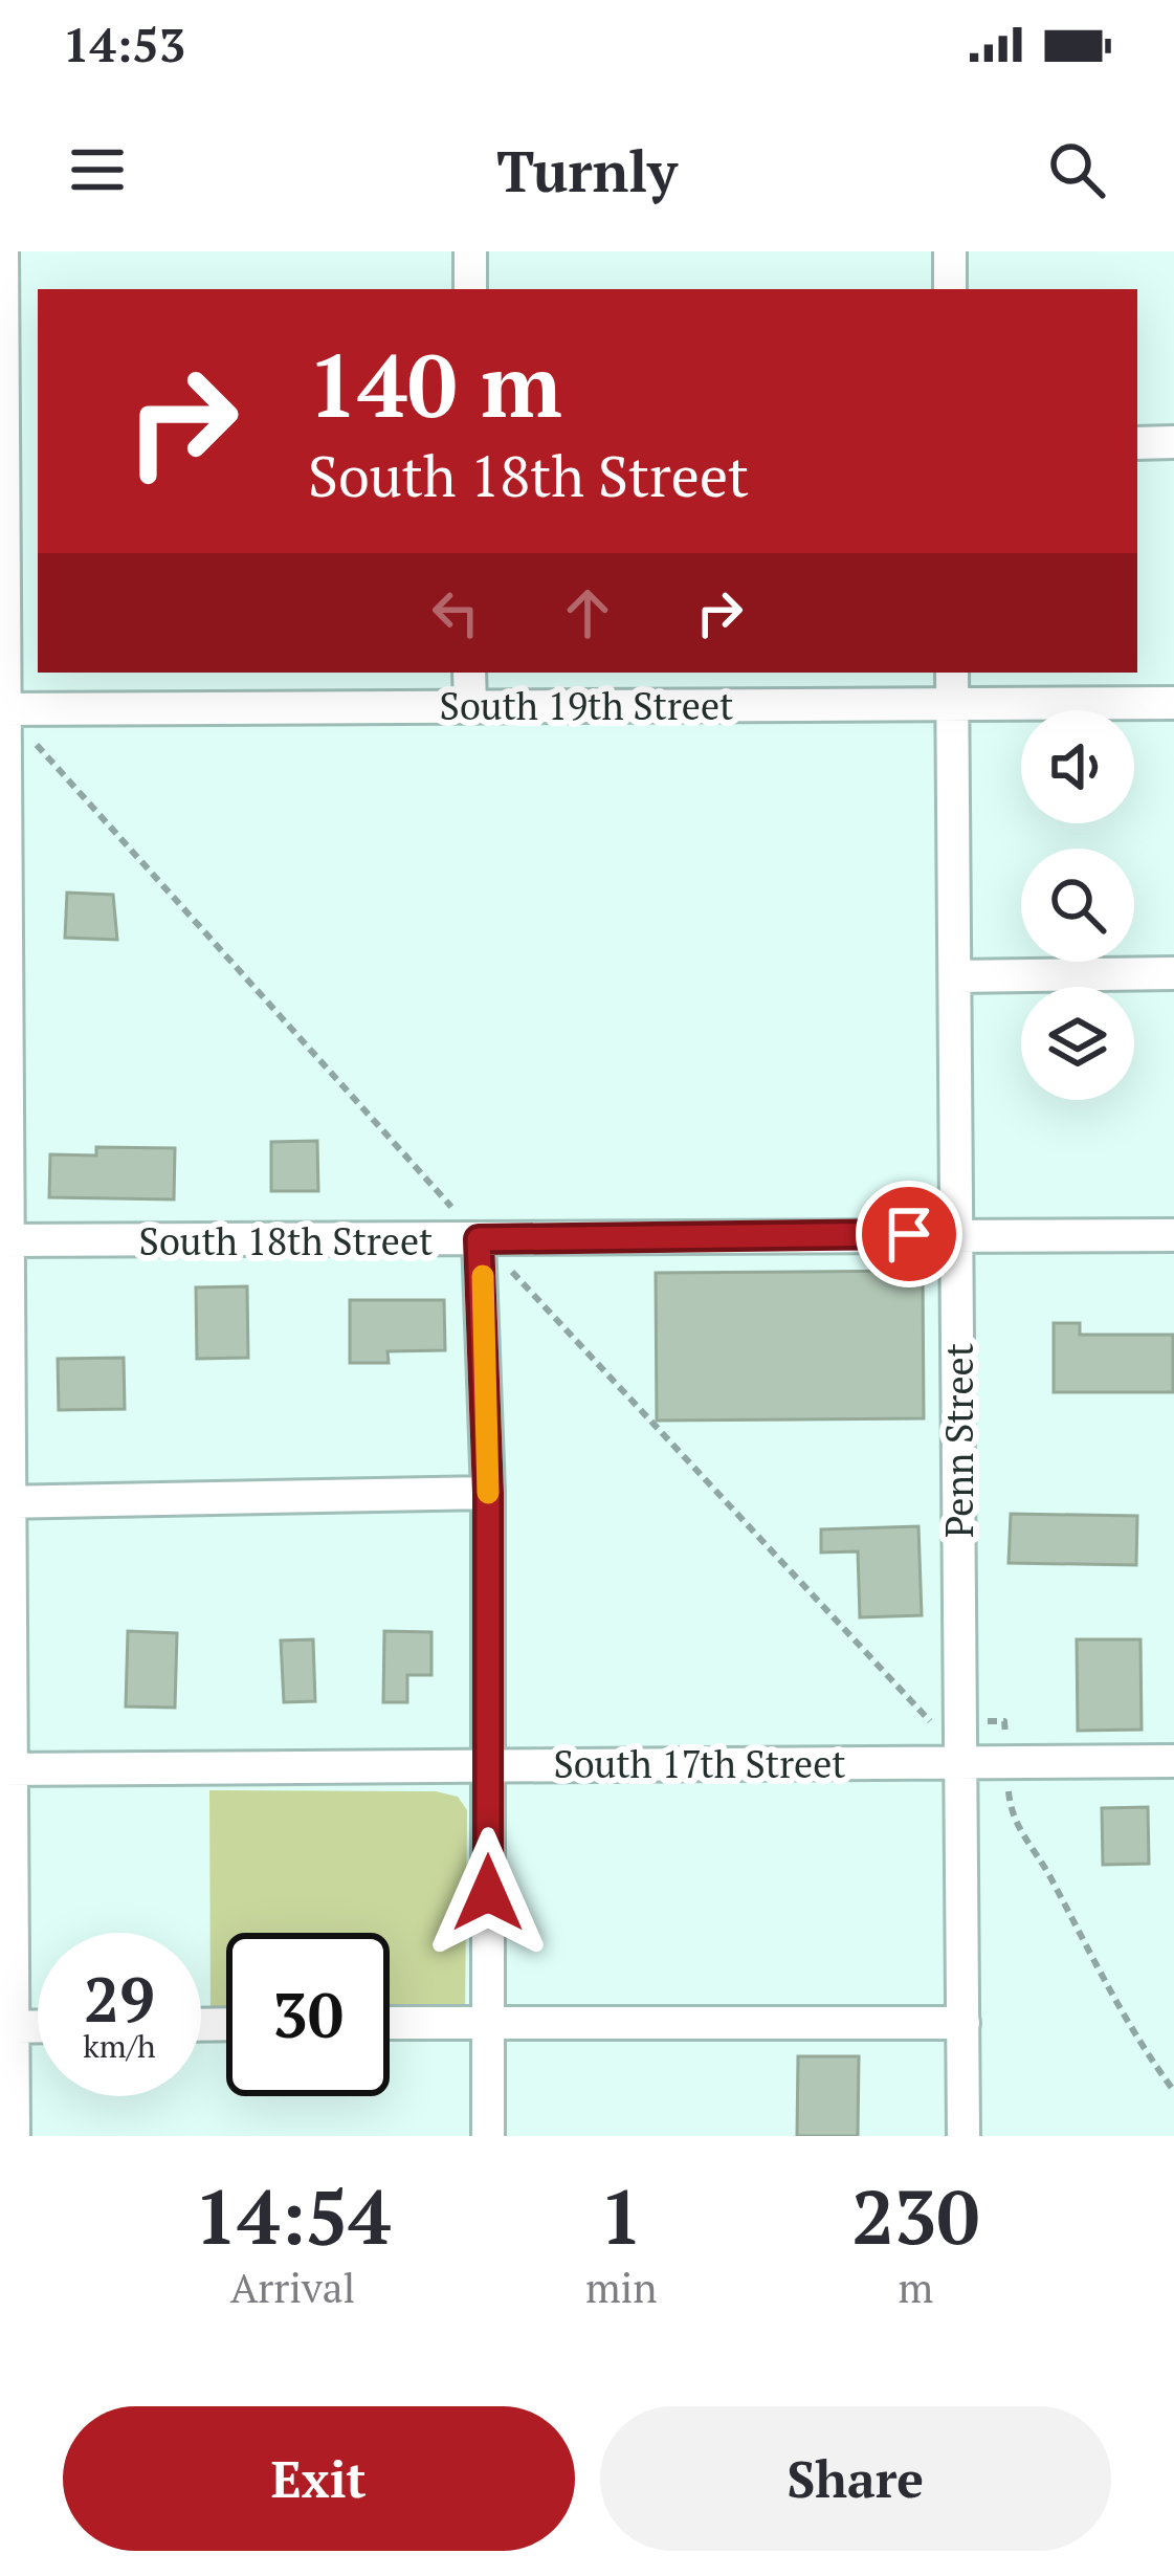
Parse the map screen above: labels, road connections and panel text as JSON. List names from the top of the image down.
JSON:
{
  "streets": {
    "street": [
      "South 19th Street",
      "South 18th Street",
      "Penn Street",
      "South 17th Street"
    ]
  },
  "crossings": [
    ["South 19th Street", "Penn Street"],
    ["South 18th Street", "Penn Street"],
    ["Penn Street", "South 17th Street"]
  ],
  "page": {
    "status": "14:53",
    "header": "Turnly",
    "turn": ["140 m", "South 18th Street"],
    "speed": "29 km/h",
    "limit": "30",
    "eta": [
      "14:54",
      "Arrival",
      "1",
      "min",
      "230",
      "m"
    ],
    "buttons": ["Exit", "Share"]
  }
}
